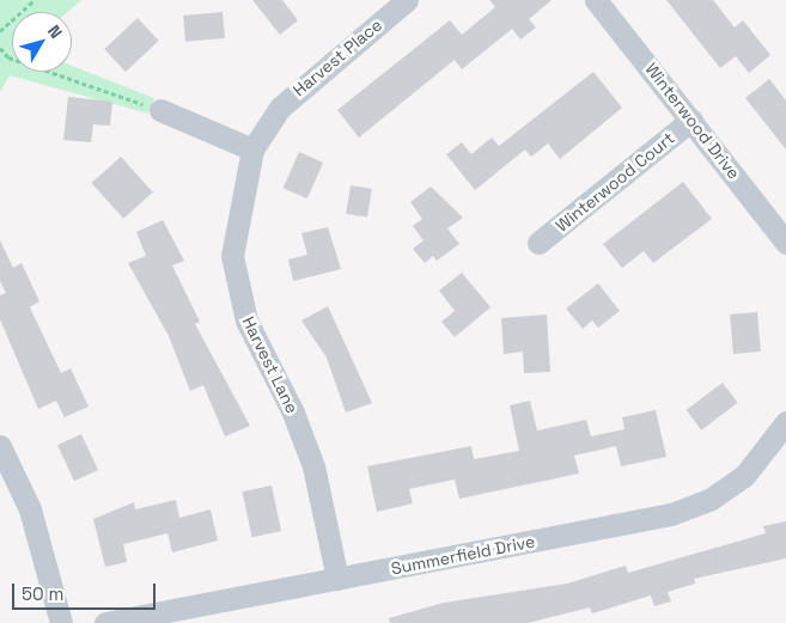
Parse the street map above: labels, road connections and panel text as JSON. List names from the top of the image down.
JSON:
{
  "streets": {
    "street": [
      "Harvest Place",
      "Winterwood Drive",
      "Winterwood Court",
      "Harvest Lane",
      "Summerfield Drive"
    ]
  },
  "crossings": [
    ["Harvest Place", "Harvest Lane"],
    ["Winterwood Drive", "Winterwood Court"],
    ["Harvest Lane", "Summerfield Drive"]
  ],
  "scale_bar": "50 m",
  "north": "top right"
}
